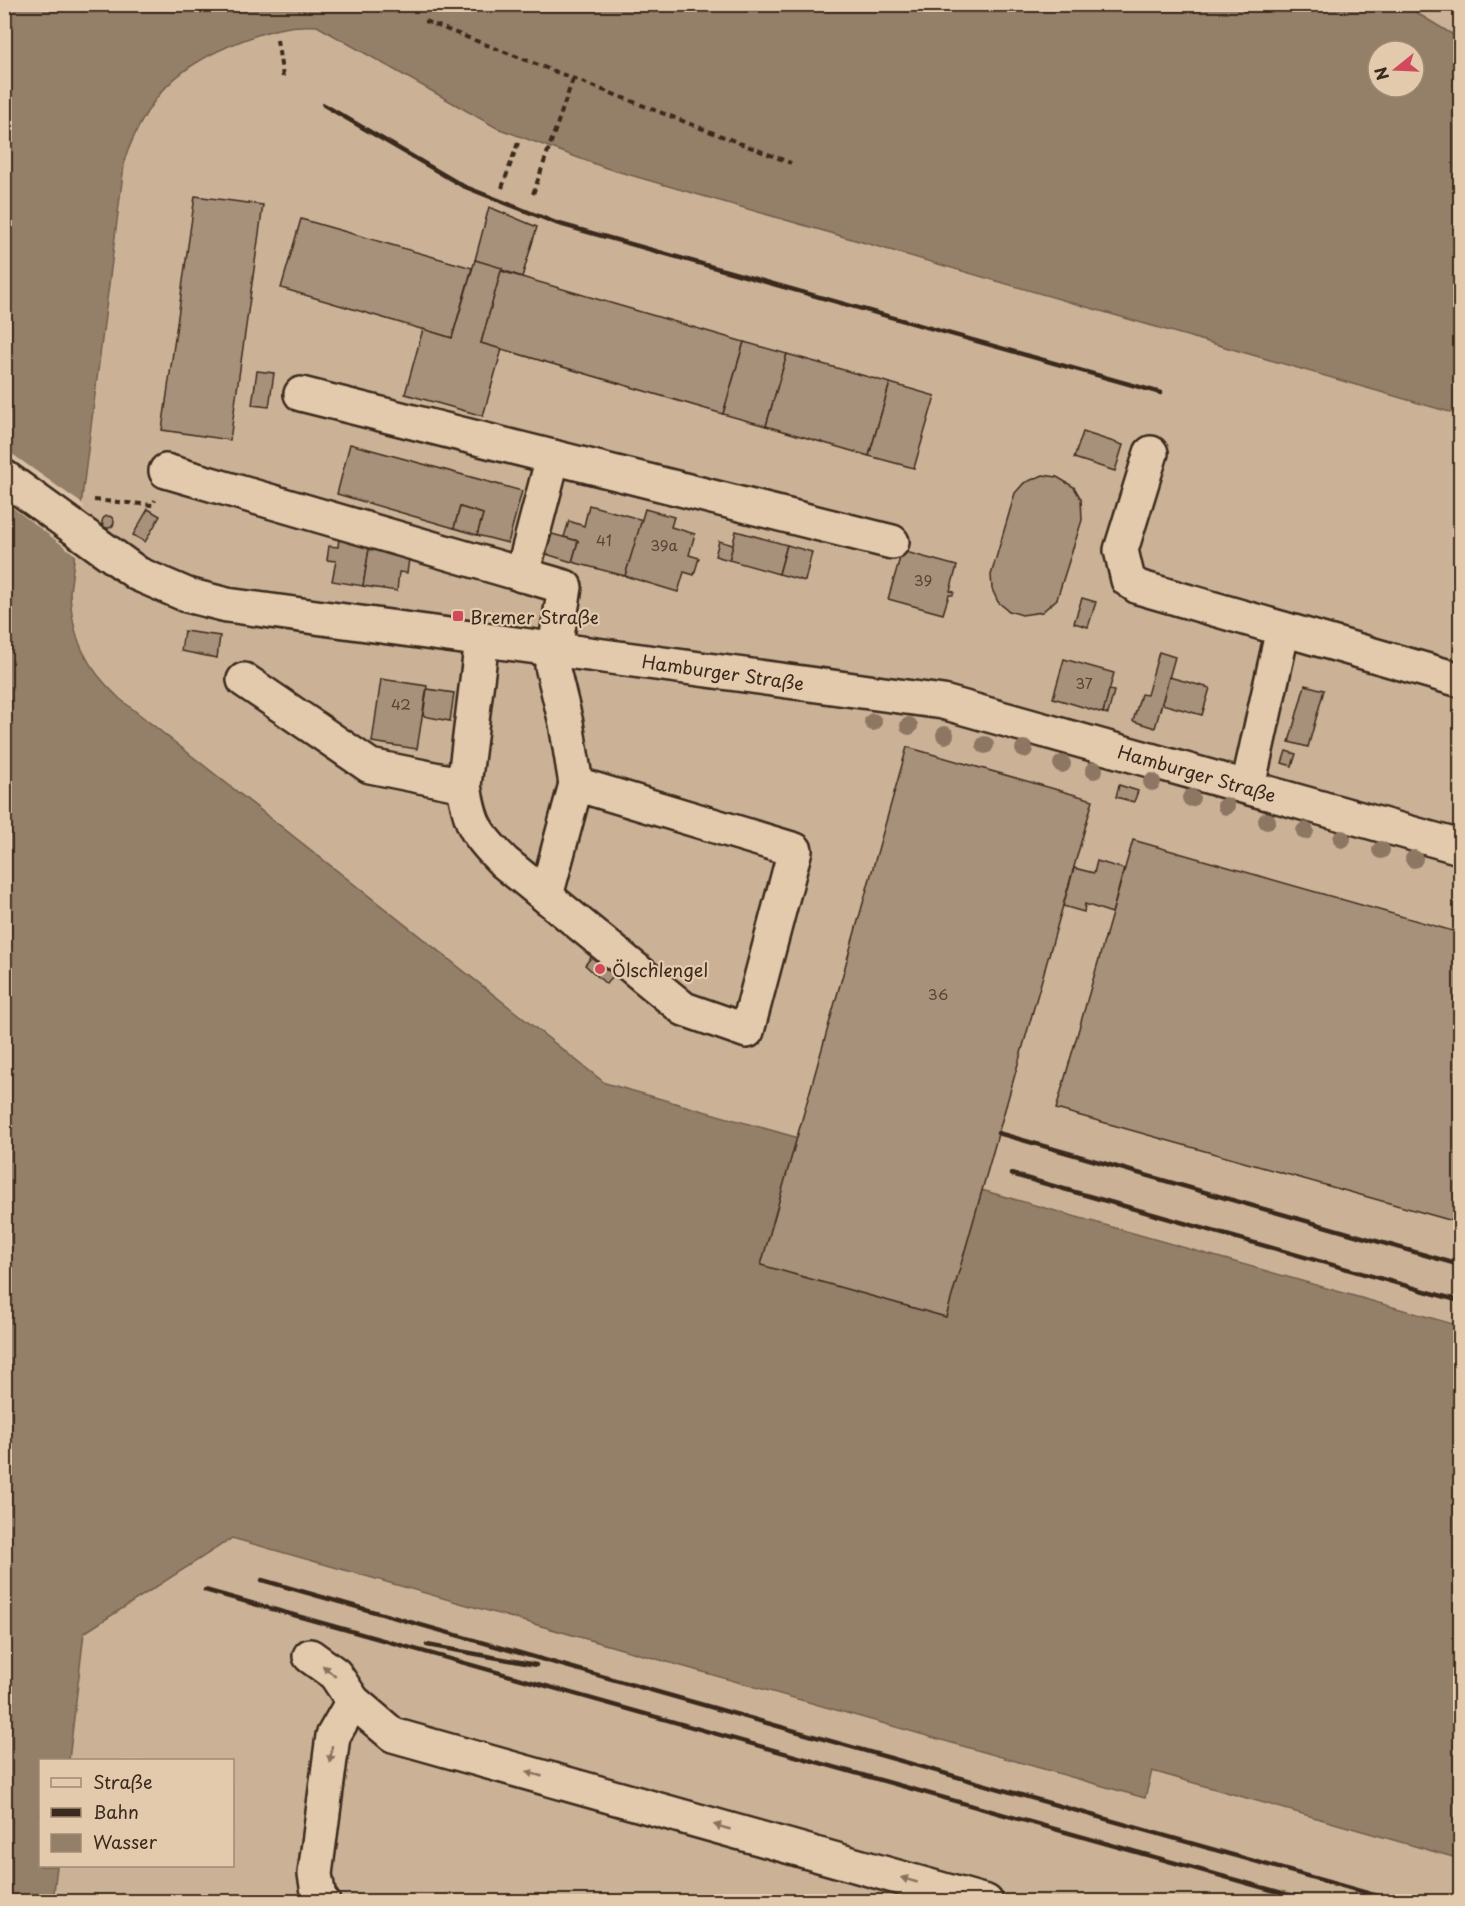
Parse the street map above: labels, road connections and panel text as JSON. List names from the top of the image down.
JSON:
{
  "streets": {
    "street": ["Hamburger Straße"]
  },
  "places": {
    "transit": ["Bremer Straße"],
    "other": ["Ölschlengel"]
  },
  "house_numbers": [
    "41",
    "39a",
    "39",
    "37",
    "42",
    "36"
  ],
  "legend": ["Straße", "Bahn", "Wasser"],
  "north": "left"
}
